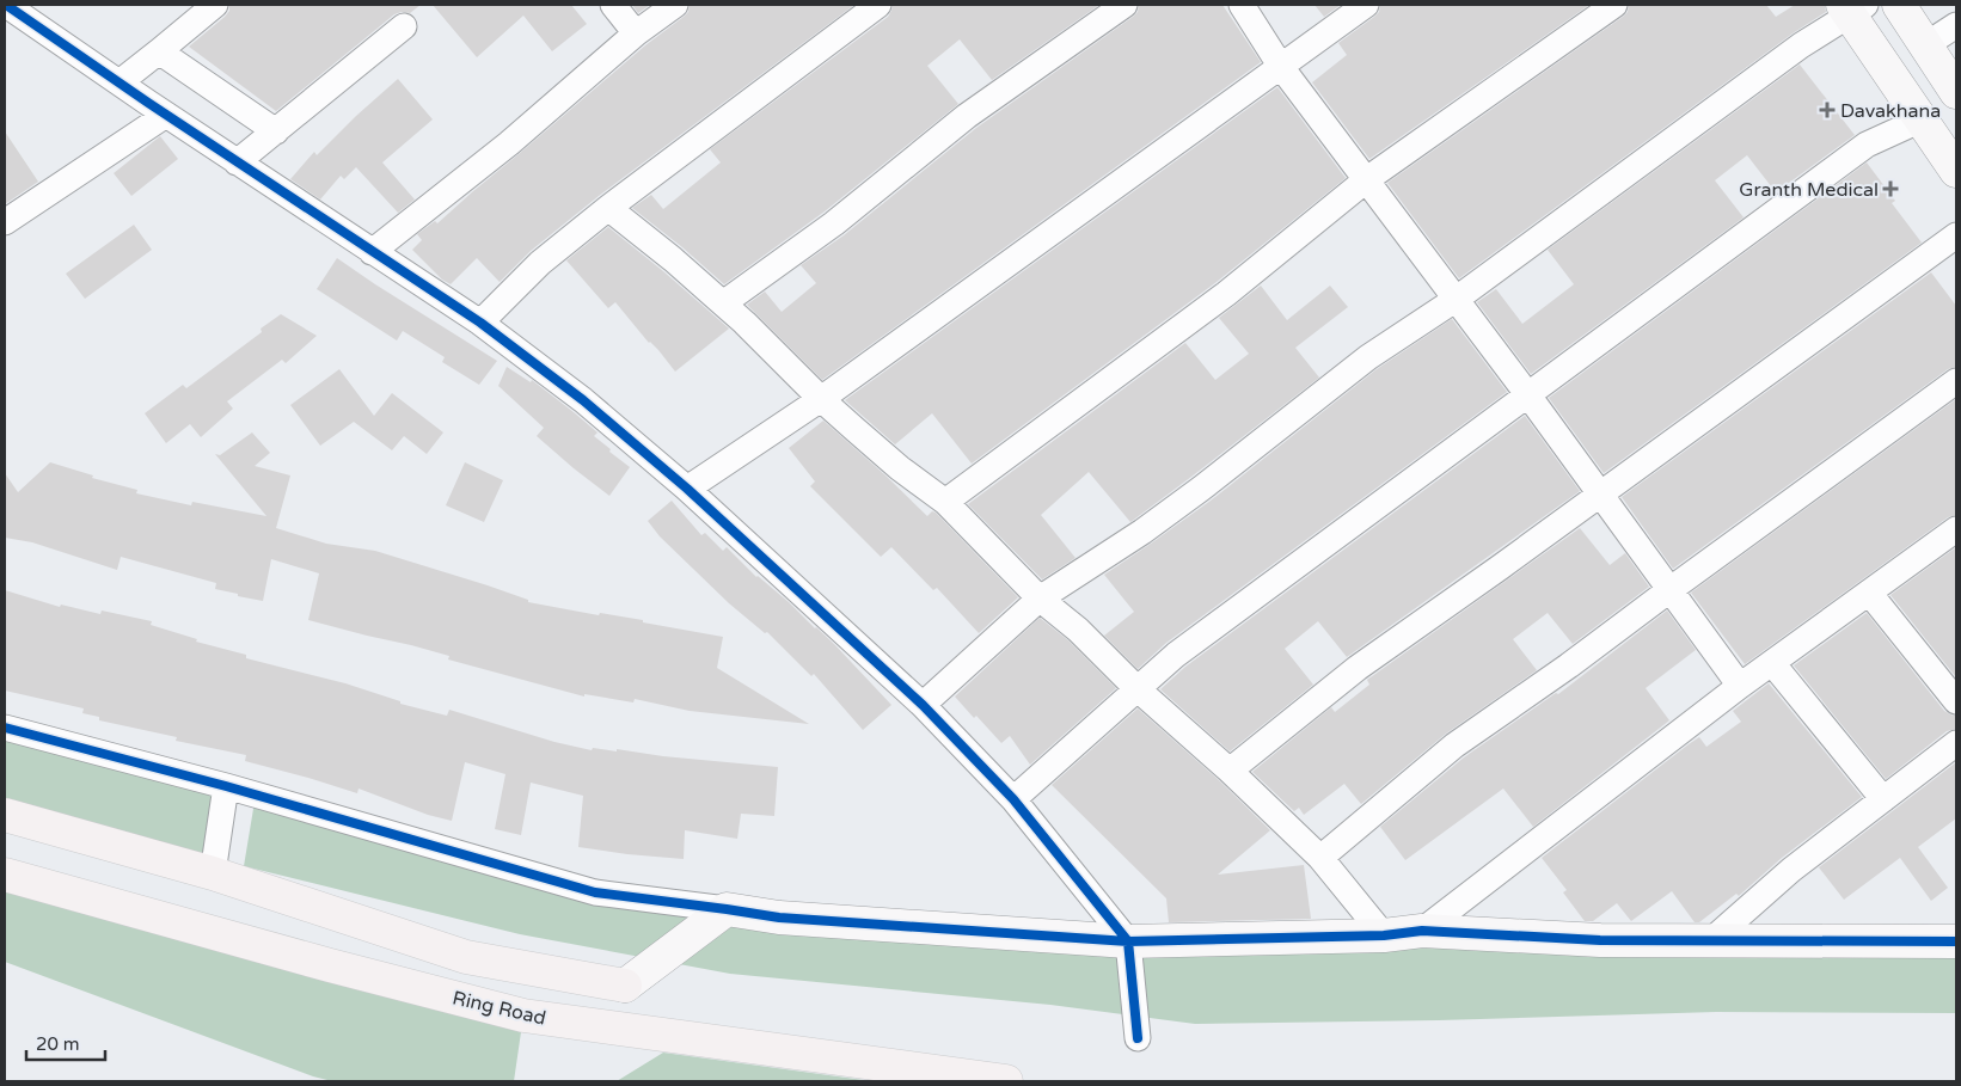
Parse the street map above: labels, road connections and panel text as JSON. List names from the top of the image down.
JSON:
{
  "streets": {
    "main road": ["Ring Road"]
  },
  "places": {
    "health": ["Davakhana", "Granth Medical"]
  },
  "scale_bar": "20 m"
}
